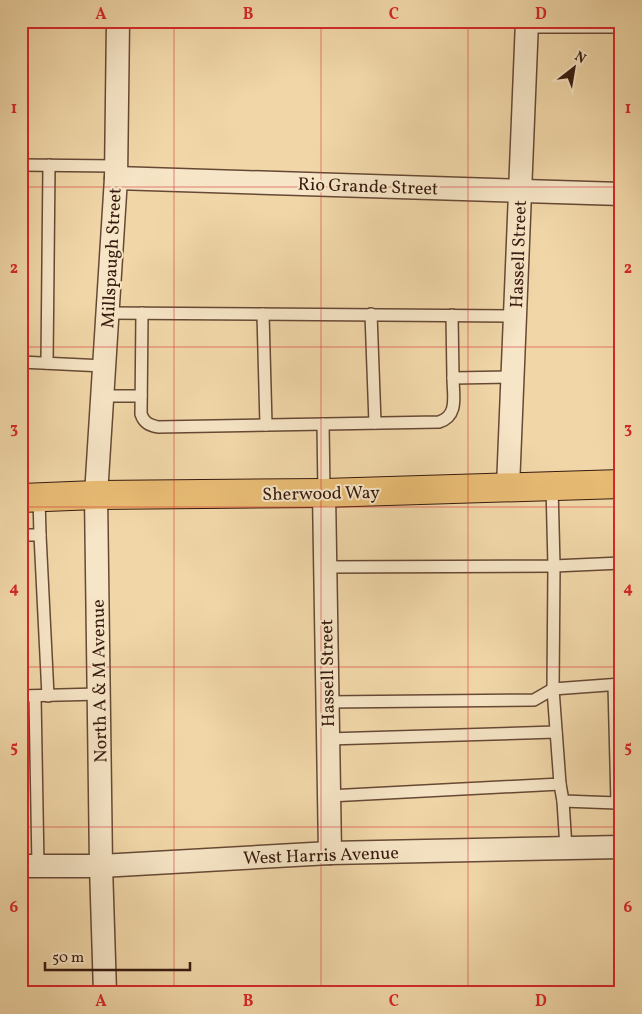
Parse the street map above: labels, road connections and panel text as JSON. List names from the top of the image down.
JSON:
{
  "streets": {
    "main road": ["Sherwood Way"],
    "street": [
      "Rio Grande Street",
      "Hassell Street",
      "Millspaugh Street",
      "North A & M Avenue",
      "West Harris Avenue"
    ]
  },
  "crossings": [
    ["Rio Grande Street", "Hassell Street"],
    ["Rio Grande Street", "Millspaugh Street"],
    ["Hassell Street", "Sherwood Way"],
    ["Hassell Street", "West Harris Avenue"],
    ["Millspaugh Street", "Sherwood Way"],
    ["Millspaugh Street", "North A & M Avenue"],
    ["Sherwood Way", "North A & M Avenue"],
    ["North A & M Avenue", "West Harris Avenue"]
  ],
  "scale_bar": "50 m",
  "north": "top right",
  "grid": {
    "columns": [
      "A",
      "B",
      "C",
      "D"
    ],
    "rows": [
      "1",
      "2",
      "3",
      "4",
      "5",
      "6"
    ]
  }
}
